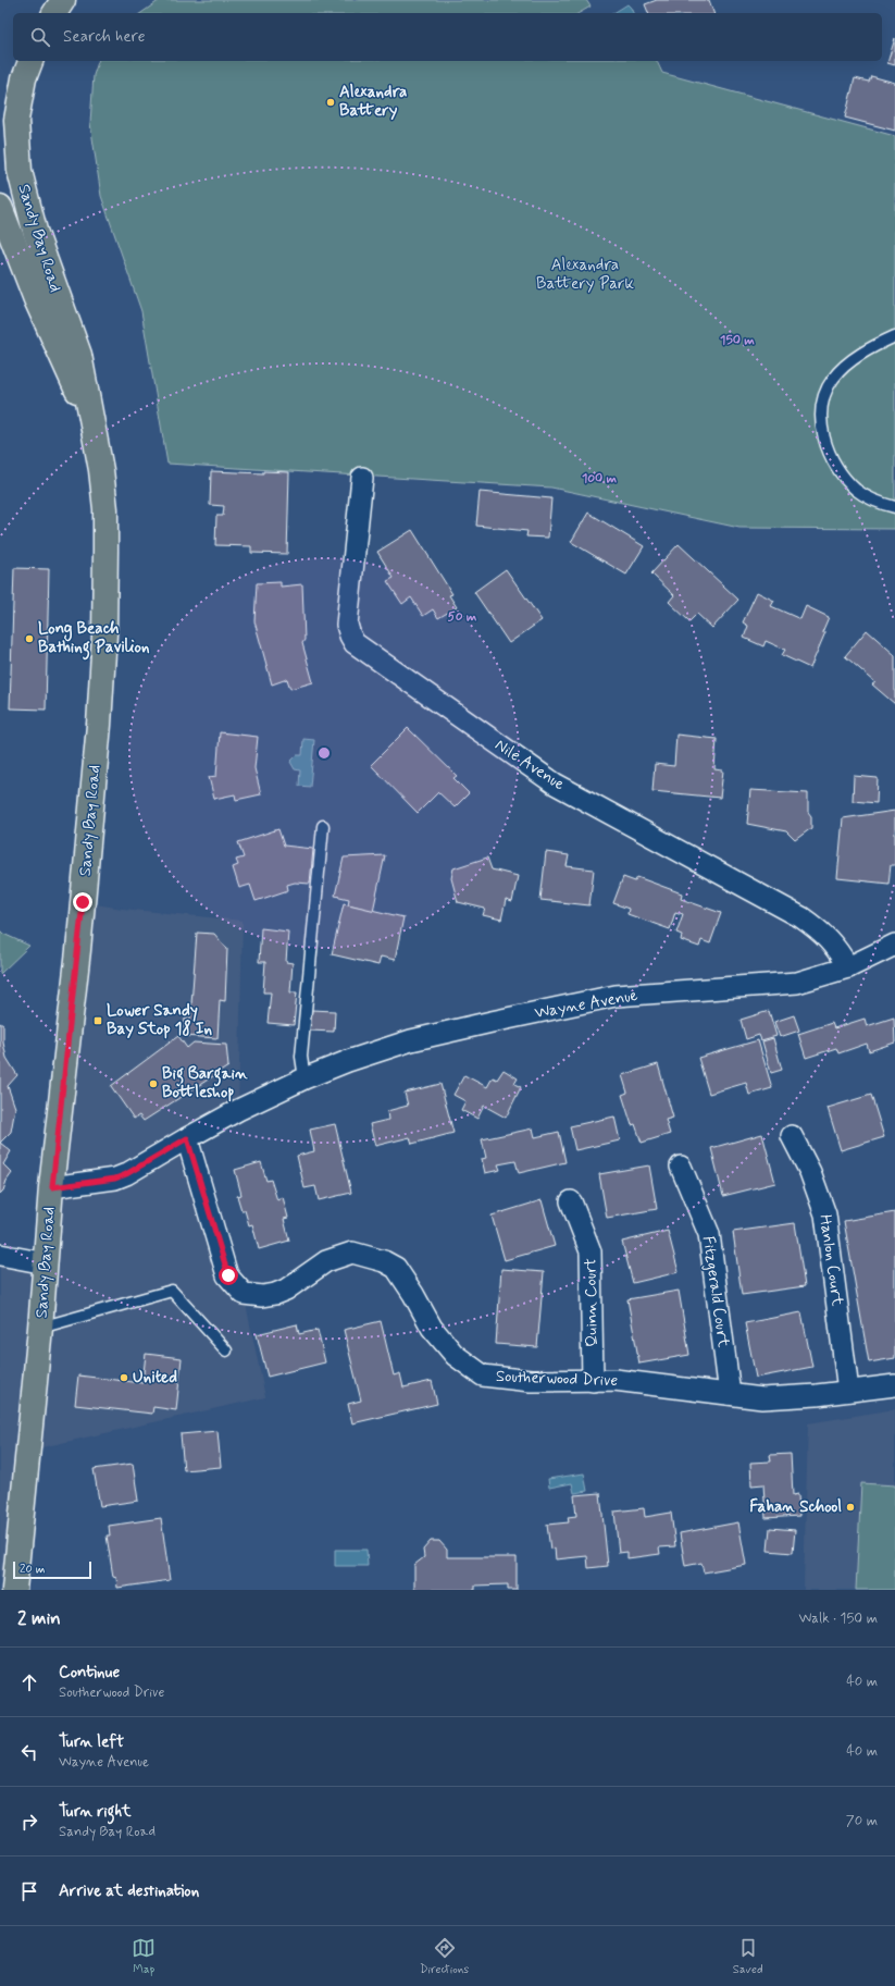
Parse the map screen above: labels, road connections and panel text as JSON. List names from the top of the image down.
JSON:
{
  "streets": {
    "main road": ["Sandy Bay Road"],
    "street": [
      "Nile Avenue",
      "Wayne Avenue",
      "Hanlon Court",
      "Fitzgerald Court",
      "Quinn Court",
      "Southerwood Drive"
    ]
  },
  "crossings": [
    ["Sandy Bay Road", "Wayne Avenue"],
    ["Nile Avenue", "Wayne Avenue"],
    ["Wayne Avenue", "Southerwood Drive"],
    ["Hanlon Court", "Southerwood Drive"],
    ["Fitzgerald Court", "Southerwood Drive"],
    ["Quinn Court", "Southerwood Drive"]
  ],
  "parks": ["Alexandra Battery Park"],
  "places": {
    "other": [
      "Alexandra Battery",
      "Long Beach Bathing Pavilion",
      "Big Bargain Bottleshop",
      "United",
      "Fahan School"
    ],
    "transit": ["Lower Sandy Bay Stop 18 In"]
  },
  "scale_bar": "20 m",
  "page": {
    "search": "Search here",
    "scale": "20 m",
    "heading": ["2 min", "Walk · 150 m"],
    "list": [
      ["Continue", "Southerwood Drive", "40 m"],
      ["Turn left", "Wayne Avenue", "40 m"],
      ["Turn right", "Sandy Bay Road", "70 m"],
      "Arrive at destination"
    ],
    "nav": ["Map", "Directions", "Saved"]
  },
  "rings": ["150 m", "100 m", "50 m"]
}
